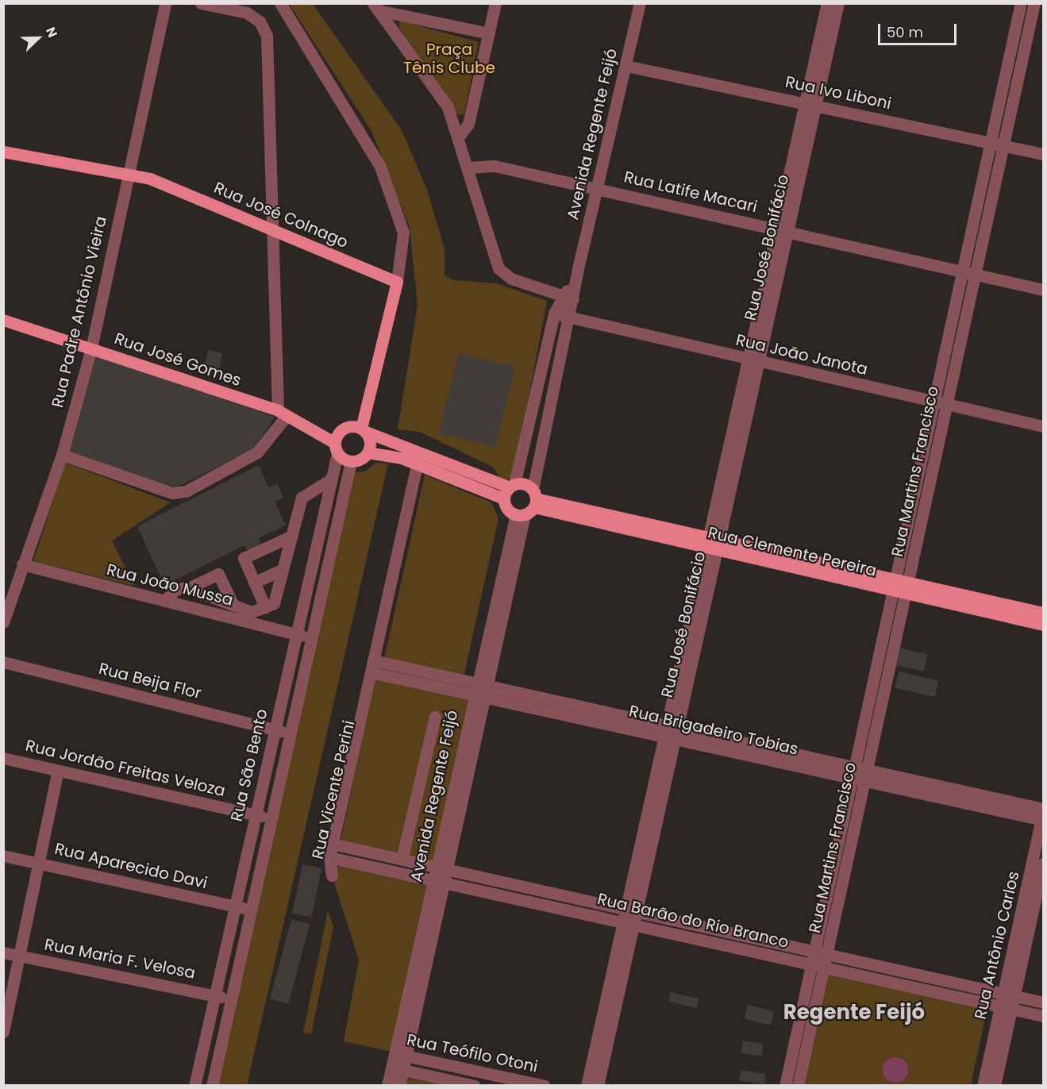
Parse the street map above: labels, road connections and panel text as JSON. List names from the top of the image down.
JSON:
{
  "streets": {
    "main road": ["Rua José Colnago", "Rua José Gomes", "Rua Clemente Pereira"],
    "street": [
      "Rua Ivo Liboni",
      "Avenida Regente Feijó",
      "Rua Latife Macari",
      "Rua José Bonifácio",
      "Rua Padre Antônio Vieira",
      "Rua João Janota",
      "Rua Martins Francisco",
      "Rua João Mussa",
      "Rua Beija Flor",
      "Rua Brigadeiro Tobias",
      "Rua São Bento",
      "Rua Jordão Freitas Veloza",
      "Rua Vicente Perini",
      "Rua Aparecido Davi",
      "Rua Barão do Rio Branco",
      "Rua Antônio Carlos",
      "Rua Maria F. Velosa",
      "Rua Teófilo Otoni"
    ]
  },
  "crossings": [
    ["Rua Ivo Liboni", "Avenida Regente Feijó"],
    ["Rua Ivo Liboni", "Rua José Bonifácio"],
    ["Rua Ivo Liboni", "Rua Martins Francisco"],
    ["Avenida Regente Feijó", "Rua Latife Macari"],
    ["Avenida Regente Feijó", "Rua João Janota"],
    ["Avenida Regente Feijó", "Rua Clemente Pereira"],
    ["Avenida Regente Feijó", "Rua Brigadeiro Tobias"],
    ["Avenida Regente Feijó", "Rua Barão do Rio Branco"],
    ["Avenida Regente Feijó", "Rua Teófilo Otoni"],
    ["Rua Latife Macari", "Rua José Bonifácio"],
    ["Rua Latife Macari", "Rua Martins Francisco"],
    ["Rua José Colnago", "Rua Padre Antônio Vieira"],
    ["Rua José Bonifácio", "Rua João Janota"],
    ["Rua José Bonifácio", "Rua Clemente Pereira"],
    ["Rua José Bonifácio", "Rua Brigadeiro Tobias"],
    ["Rua José Bonifácio", "Rua Barão do Rio Branco"],
    ["Rua Padre Antônio Vieira", "Rua José Gomes"],
    ["Rua Padre Antônio Vieira", "Rua João Mussa"],
    ["Rua João Janota", "Rua Martins Francisco"],
    ["Rua José Gomes", "Rua São Bento"],
    ["Rua Martins Francisco", "Rua Clemente Pereira"],
    ["Rua Martins Francisco", "Rua Brigadeiro Tobias"],
    ["Rua Martins Francisco", "Rua Barão do Rio Branco"],
    ["Rua João Mussa", "Rua São Bento"],
    ["Rua Beija Flor", "Rua São Bento"],
    ["Rua Brigadeiro Tobias", "Rua Vicente Perini"],
    ["Rua Brigadeiro Tobias", "Rua Antônio Carlos"],
    ["Rua São Bento", "Rua Jordão Freitas Veloza"],
    ["Rua São Bento", "Rua Aparecido Davi"],
    ["Rua São Bento", "Rua Maria F. Velosa"],
    ["Rua Vicente Perini", "Rua Barão do Rio Branco"],
    ["Rua Barão do Rio Branco", "Rua Antônio Carlos"]
  ],
  "districts": ["Regente Feijó"],
  "parks": ["Praça Tênis Clube"],
  "scale_bar": "50 m",
  "north": "top right"
}
